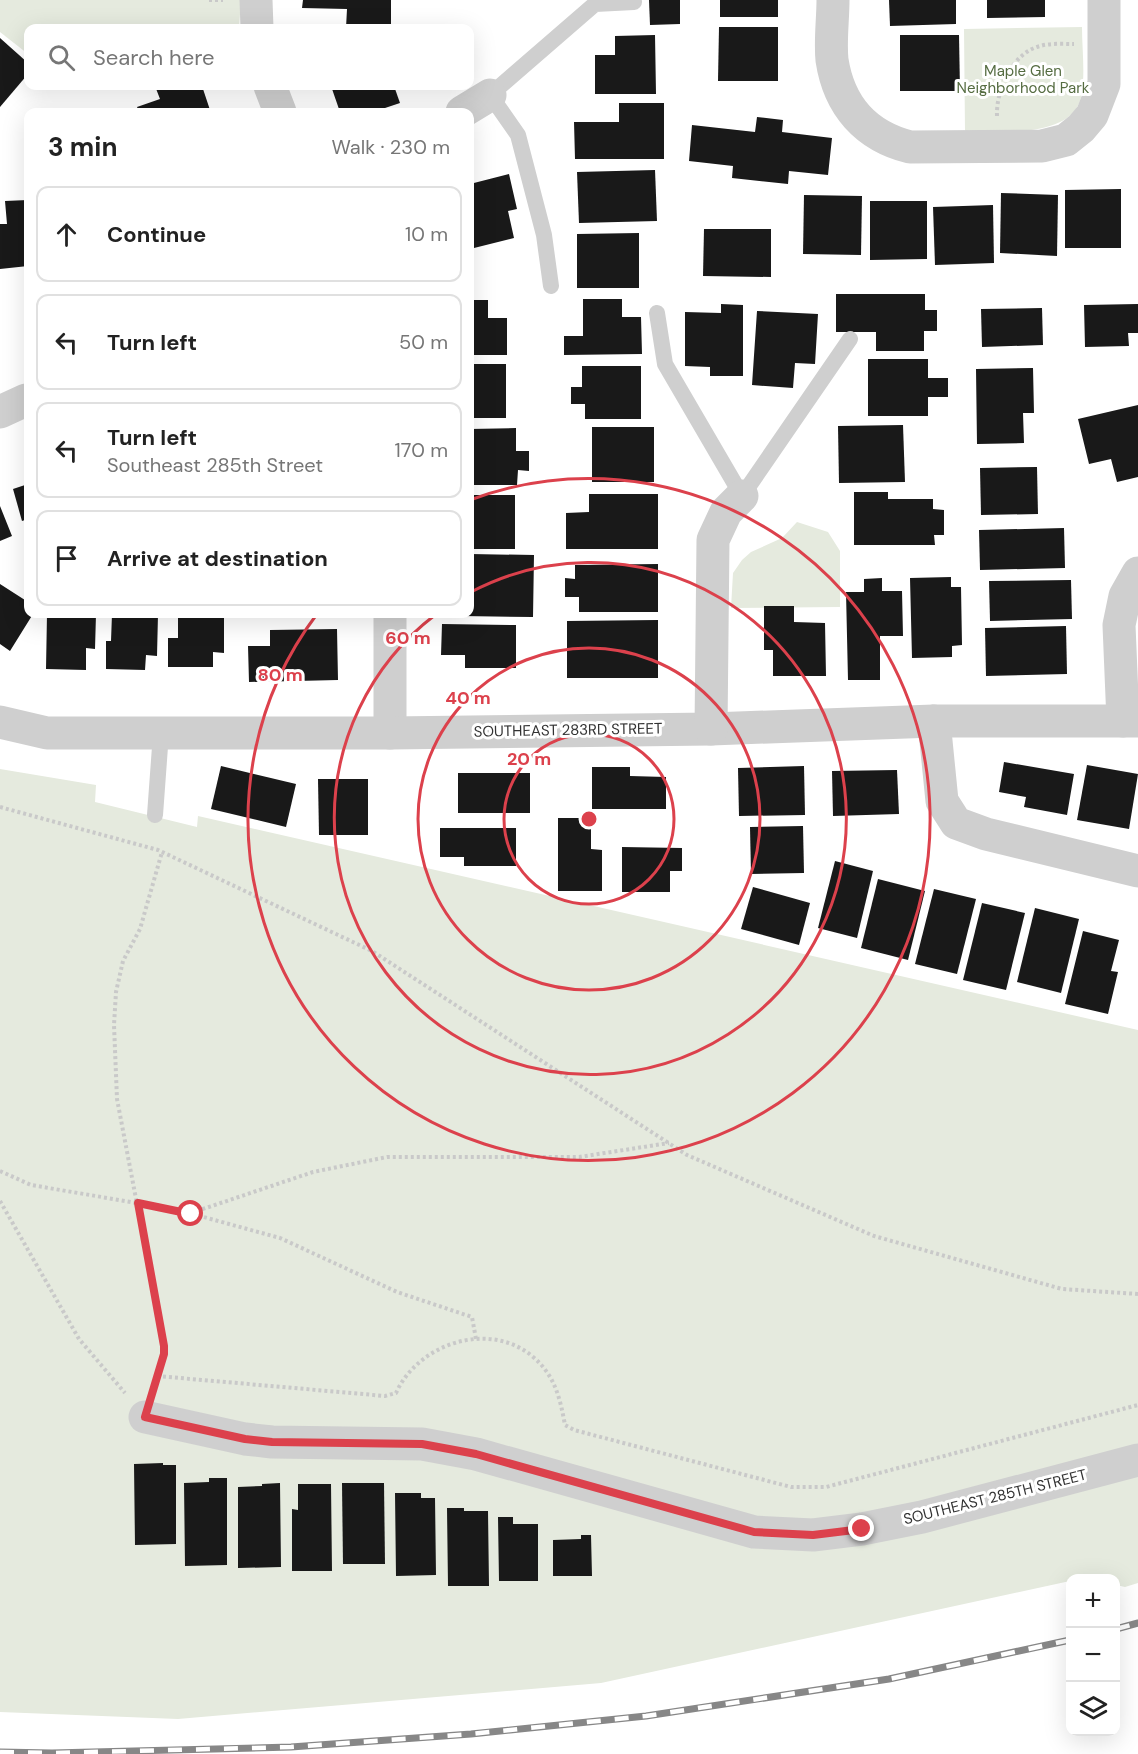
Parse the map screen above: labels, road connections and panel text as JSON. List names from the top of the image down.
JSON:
{
  "streets": {
    "street": ["SOUTHEAST 283RD STREET", "SOUTHEAST 285TH STREET"]
  },
  "parks": ["Maple Glen Neighborhood Park"],
  "page": {
    "search": "Search here",
    "heading": ["3 min", "Walk · 230 m"],
    "list": [
      ["Continue", "10 m"],
      ["Turn left", "50 m"],
      ["Turn left", "Southeast 285th Street", "170 m"],
      "Arrive at destination"
    ],
    "map_buttons": ["+", "−"]
  },
  "rings": [
    "60 m",
    "80 m",
    "40 m",
    "20 m"
  ]
}
